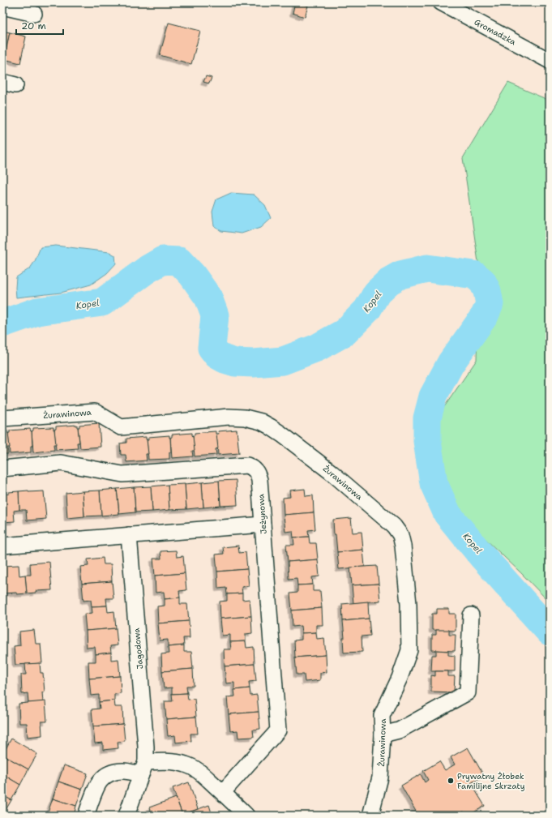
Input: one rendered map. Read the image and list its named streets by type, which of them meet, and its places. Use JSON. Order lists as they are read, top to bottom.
{
  "streets": {
    "street": [
      "Gromadzka",
      "Żurawinowa",
      "Jeżynowa",
      "Jagodowa"
    ]
  },
  "water": ["Kopel"],
  "places": ["Prywatny Żłobek Familijne Skrzaty"],
  "scale_bar": "20 m"
}
